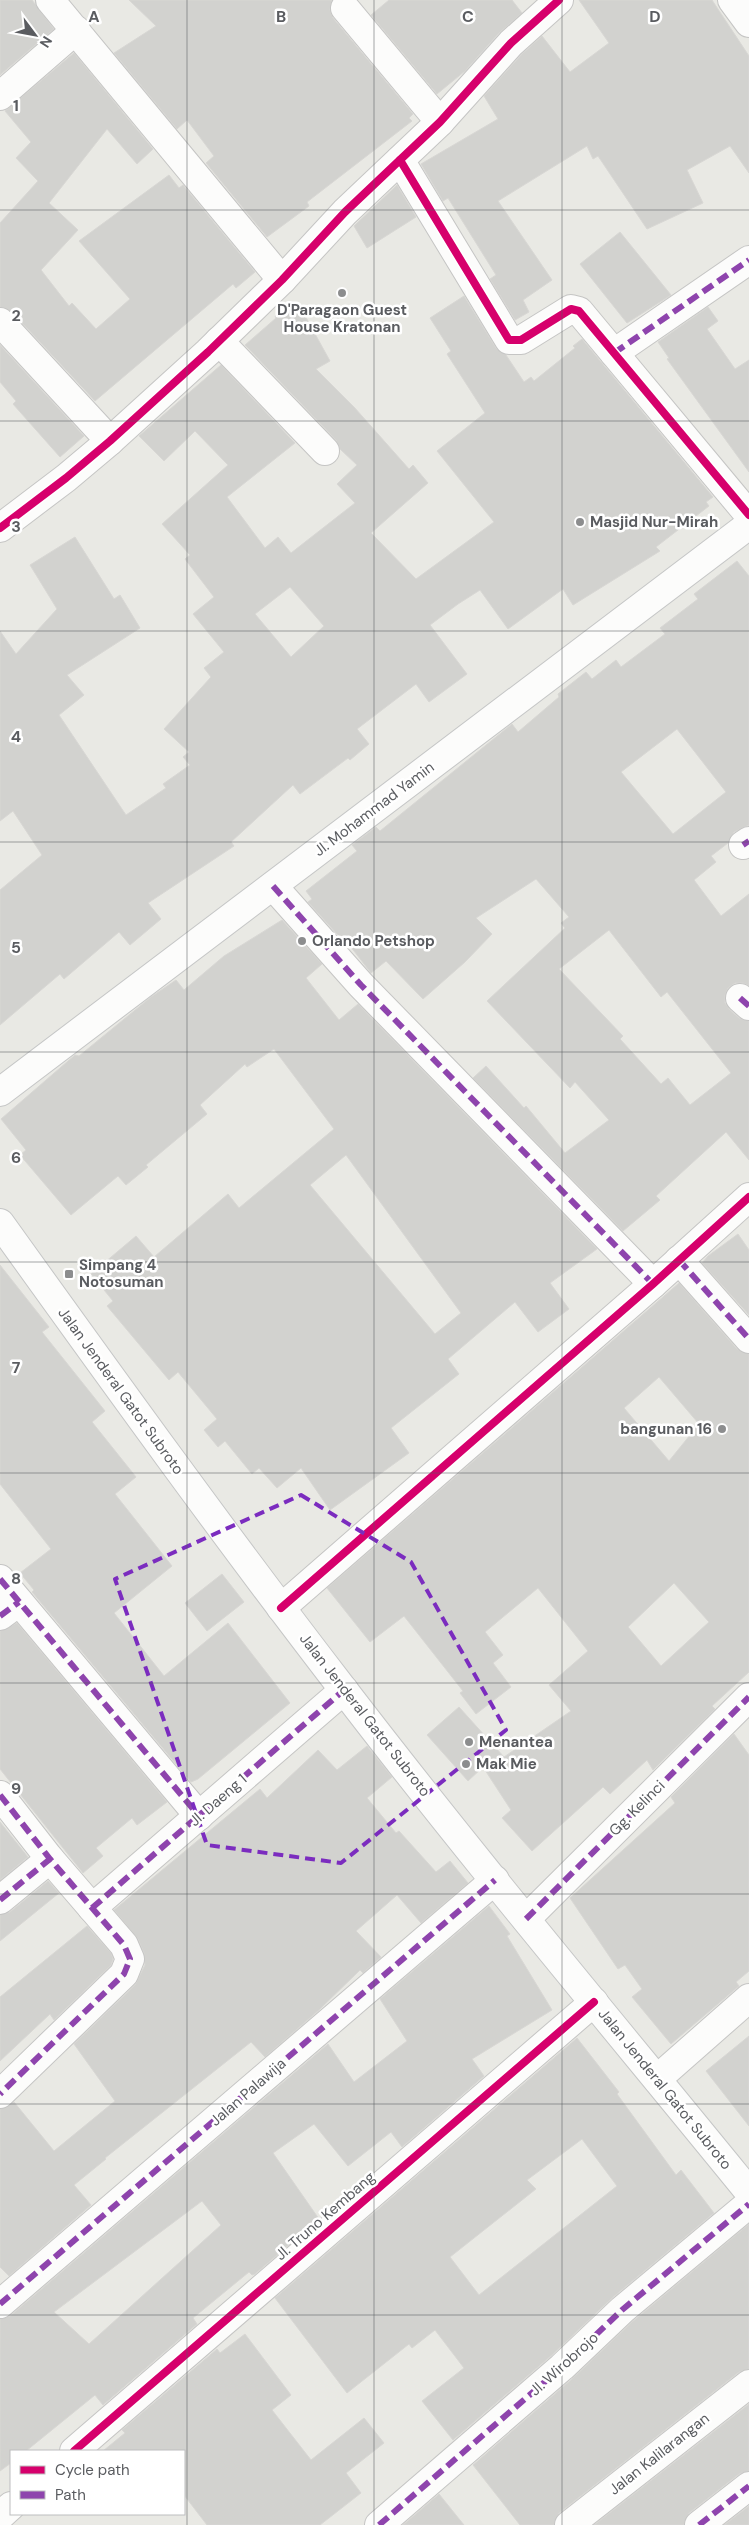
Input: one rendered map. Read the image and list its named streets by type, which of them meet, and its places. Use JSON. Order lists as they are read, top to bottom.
{
  "streets": {
    "street": [
      "Jl. Mohammad Yamin",
      "Jalan Jenderal Gatot Subroto",
      "Jl. Daeng 1",
      "Gg. Kelinci",
      "Jalan Palawija",
      "Jl. Truno Kembang",
      "Jl. Wirobrojo",
      "Jalan Kalilarangan"
    ]
  },
  "crossings": [
    ["Jalan Jenderal Gatot Subroto", "Jl. Daeng 1"],
    ["Jalan Jenderal Gatot Subroto", "Gg. Kelinci"],
    ["Jalan Jenderal Gatot Subroto", "Jalan Palawija"],
    ["Jalan Jenderal Gatot Subroto", "Jl. Truno Kembang"]
  ],
  "places": {
    "other": [
      "D'Paragaon Guest House Kratonan",
      "Masjid Nur-Mirah",
      "Orlando Petshop",
      "bangunan 16",
      "Menantea",
      "Mak Mie"
    ],
    "transit": ["Simpang 4 Notosuman"]
  },
  "legend": ["Cycle path", "Path"],
  "north": "bottom right",
  "grid": {
    "columns": [
      "A",
      "B",
      "C",
      "D"
    ],
    "rows": [
      "1",
      "2",
      "3",
      "4",
      "5",
      "6",
      "7",
      "8",
      "9"
    ]
  }
}
